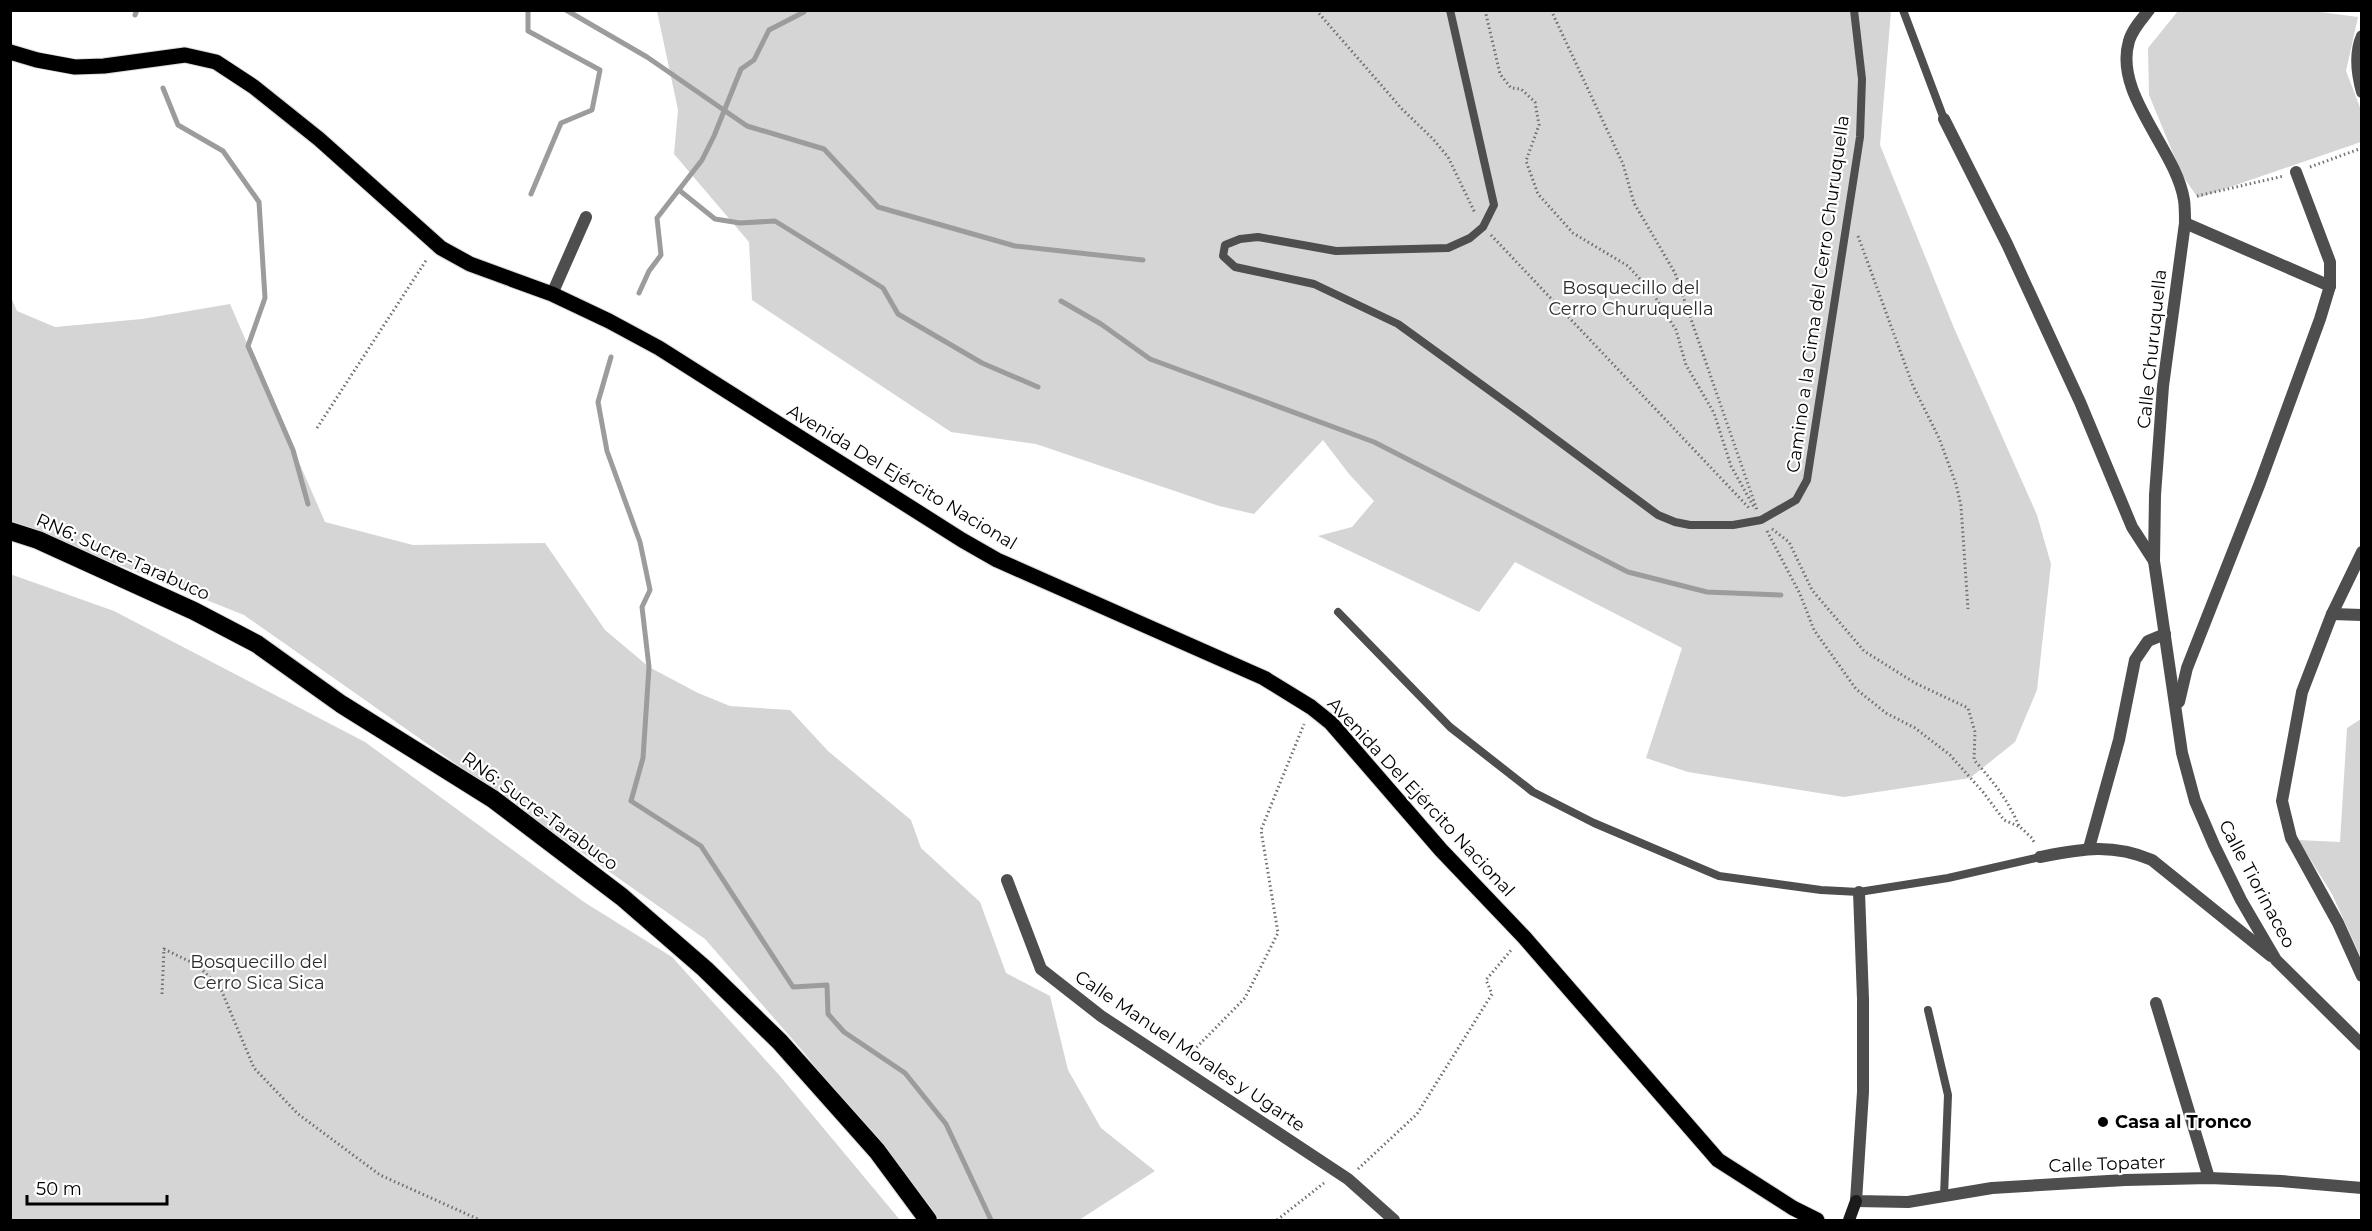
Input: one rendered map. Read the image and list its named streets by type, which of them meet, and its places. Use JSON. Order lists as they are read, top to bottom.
{
  "streets": {
    "highway": ["RN6: Sucre-Tarabuco"],
    "main road": ["Avenida Del Ejército Nacional"],
    "street": [
      "Calle Churuquella",
      "Calle Tiorinaceo",
      "Calle Manuel Morales y Ugarte",
      "Calle Topater"
    ],
    "lane": ["Camino a la Cima del Cerro Churuquella"]
  },
  "crossings": [
    ["Calle Churuquella", "Calle Tiorinaceo"]
  ],
  "parks": ["Bosquecillo del Cerro Churuquella", "Bosquecillo del Cerro Sica Sica"],
  "places": ["Casa al Tronco"],
  "scale_bar": "50 m"
}
